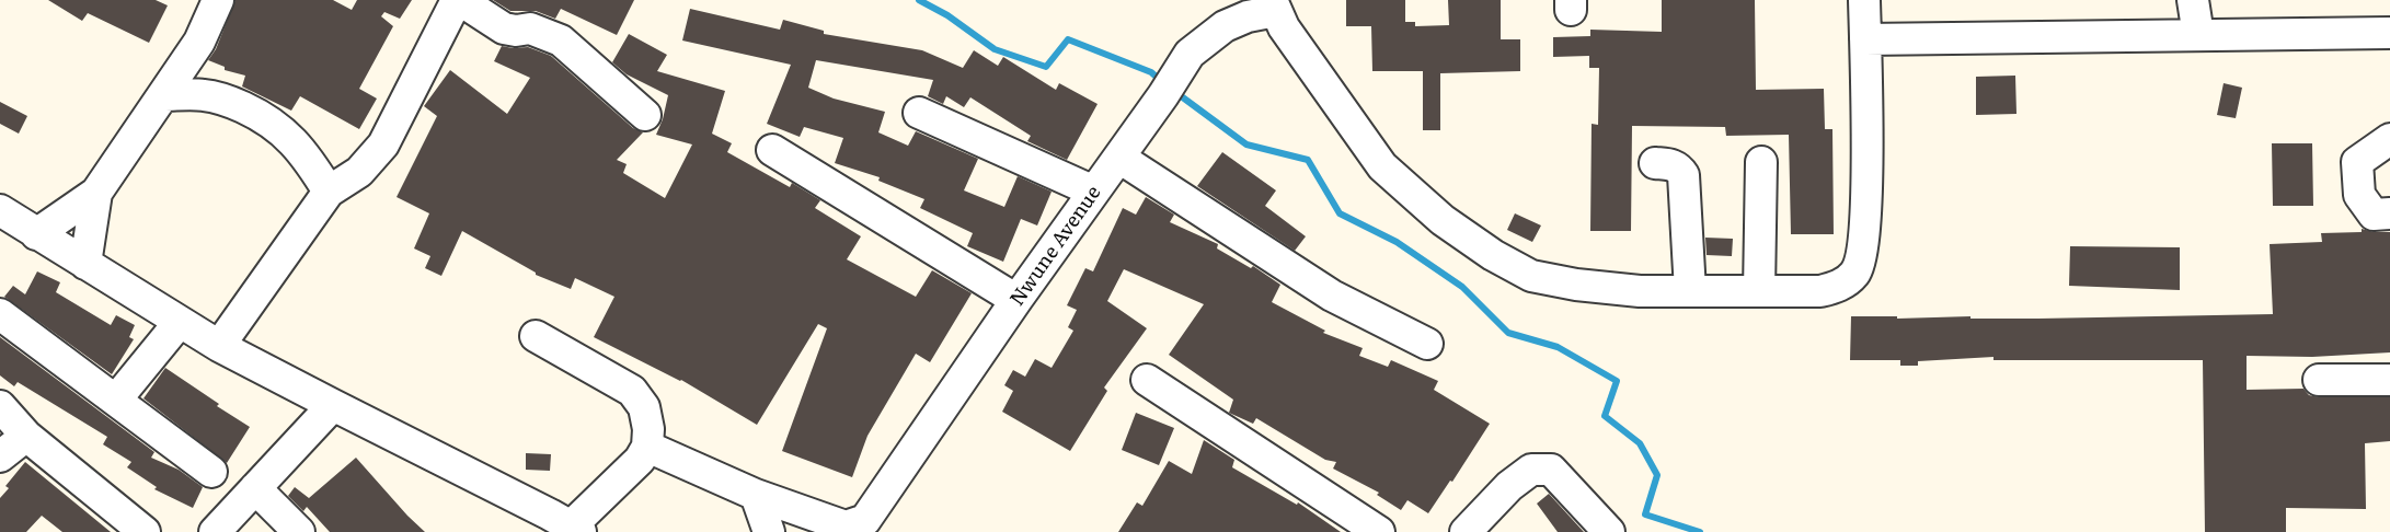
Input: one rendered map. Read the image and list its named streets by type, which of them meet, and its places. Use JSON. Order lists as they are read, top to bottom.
{
  "streets": {
    "street": ["Nwune Avenue"]
  }
}
